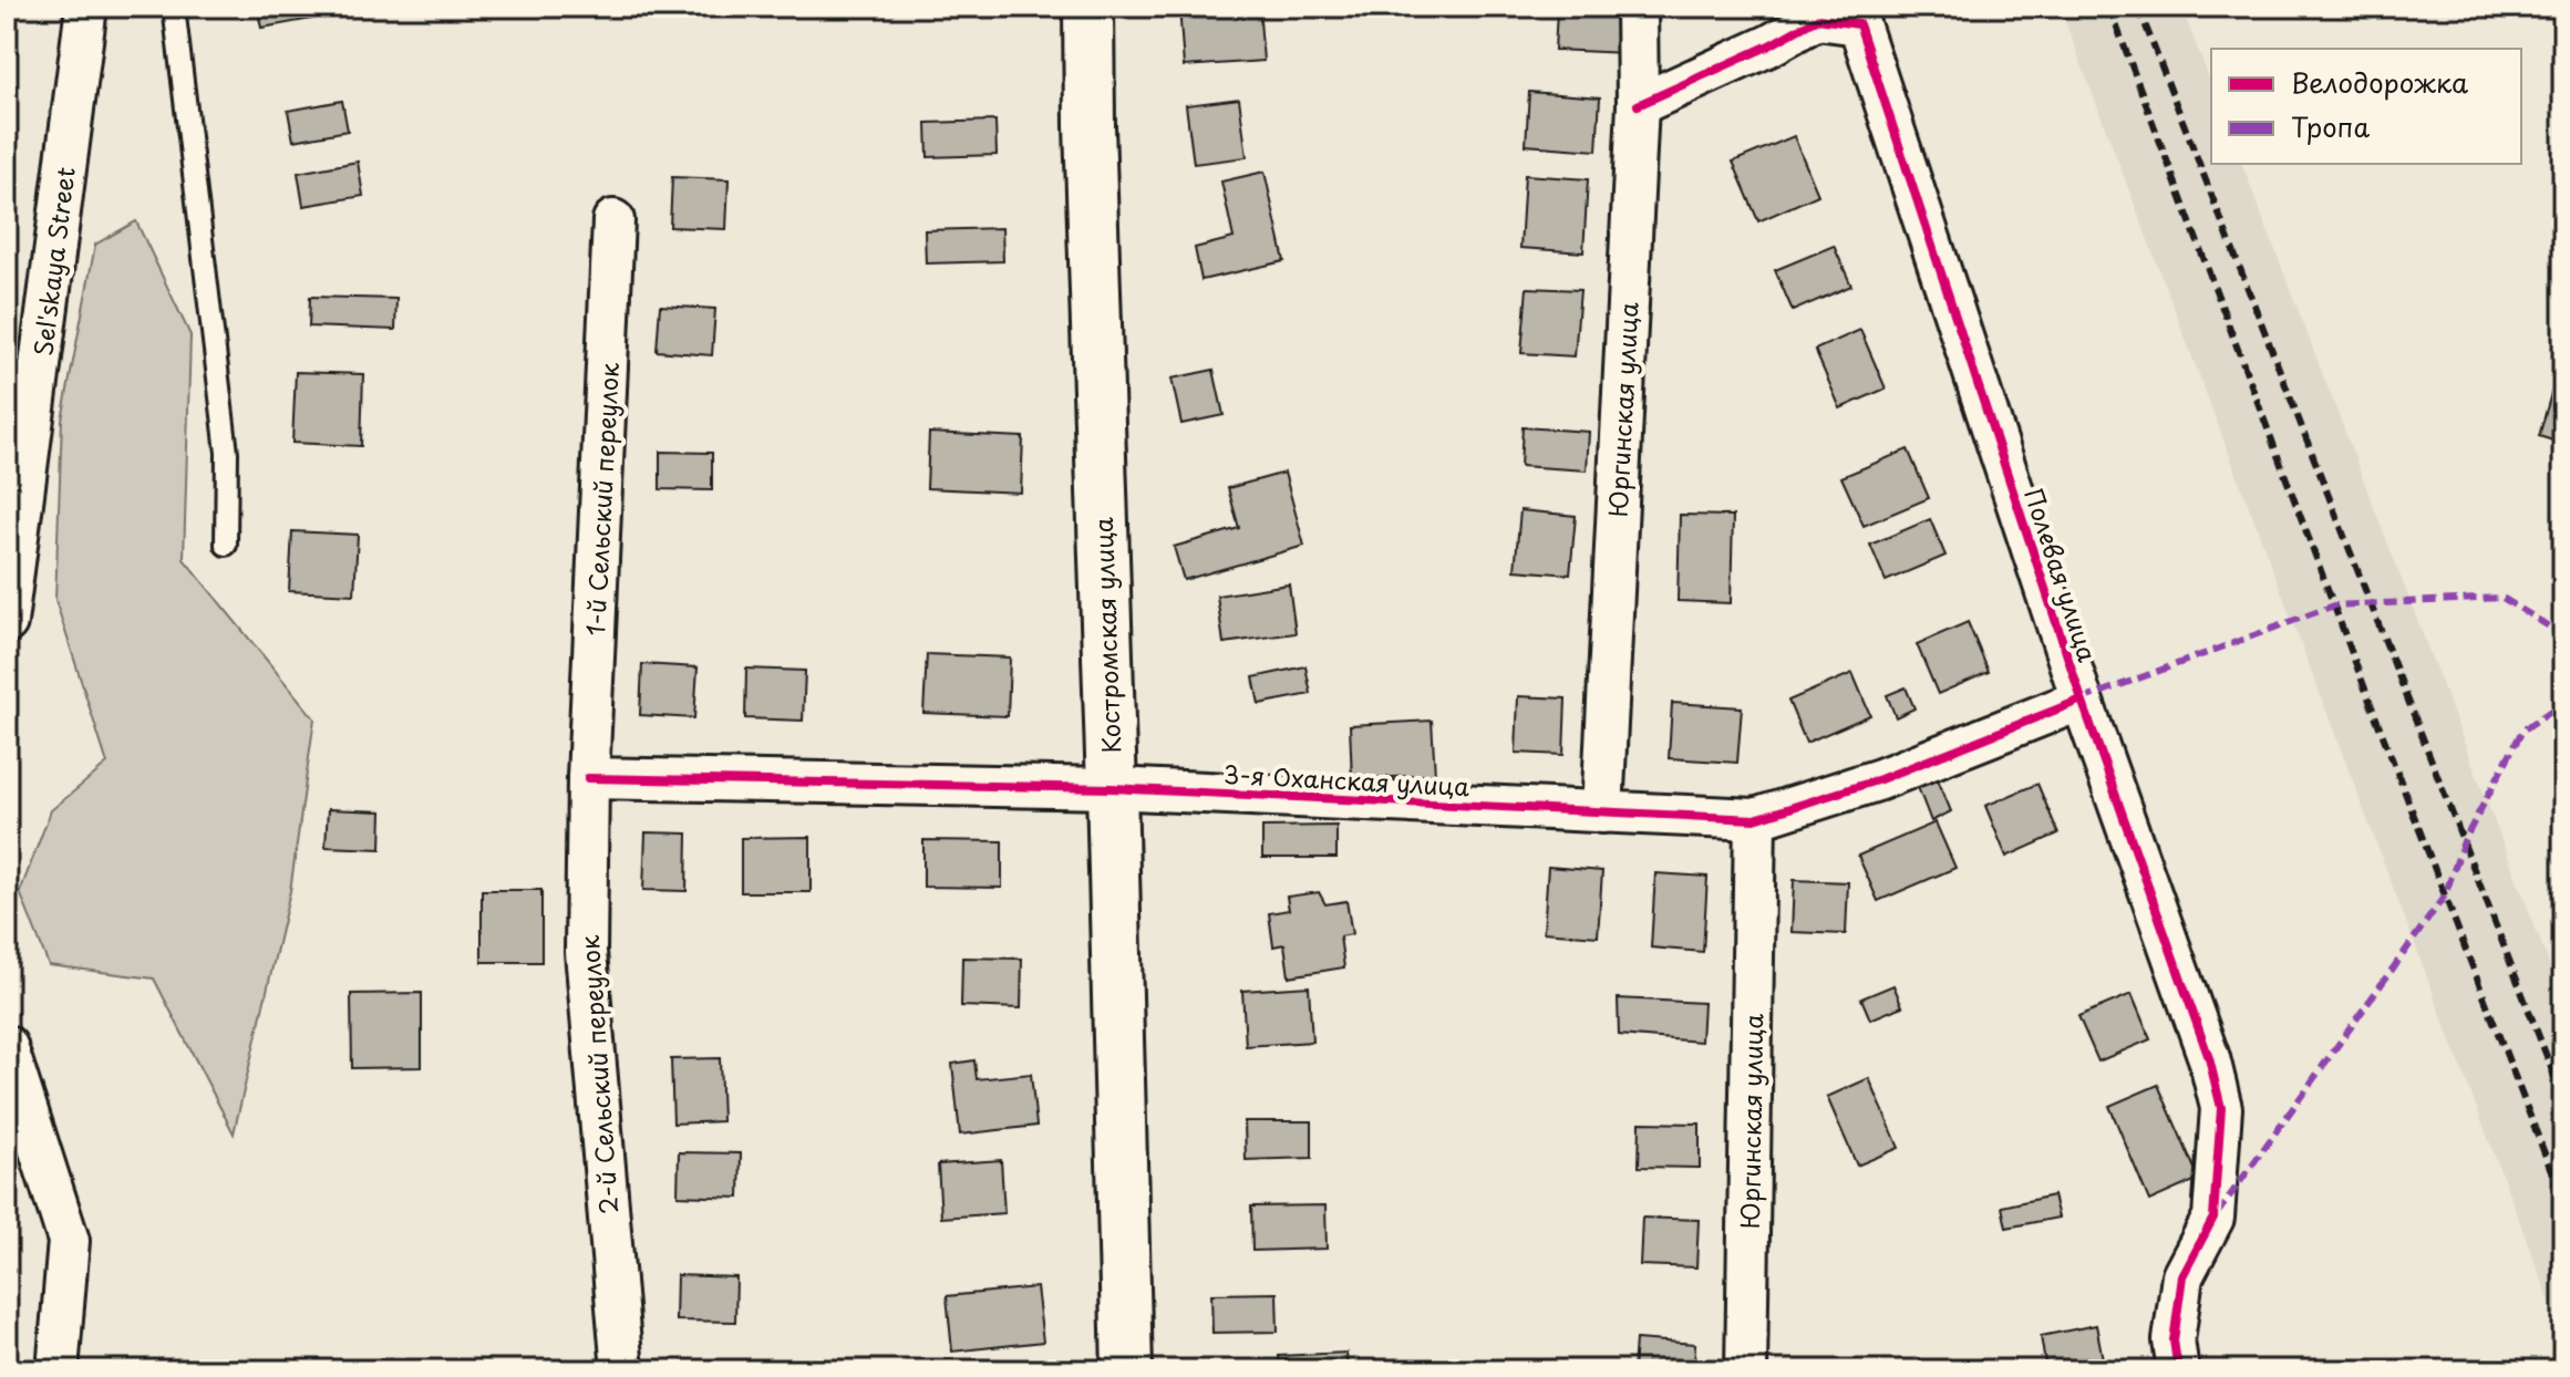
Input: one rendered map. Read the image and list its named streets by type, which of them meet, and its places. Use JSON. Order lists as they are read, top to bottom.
{
  "streets": {
    "street": [
      "Sel'skaya Street",
      "Юргинская улица",
      "1-й Сельский переулок",
      "Полевая улица",
      "Костромская улица",
      "3-я Оханская улица",
      "2-й Сельский переулок"
    ]
  },
  "crossings": [
    ["Юргинская улица", "Полевая улица"],
    ["Юргинская улица", "3-я Оханская улица"],
    ["1-й Сельский переулок", "3-я Оханская улица"],
    ["1-й Сельский переулок", "2-й Сельский переулок"],
    ["Полевая улица", "3-я Оханская улица"],
    ["Костромская улица", "3-я Оханская улица"],
    ["3-я Оханская улица", "2-й Сельский переулок"]
  ],
  "legend": ["Велодорожка", "Тропа"]
}
